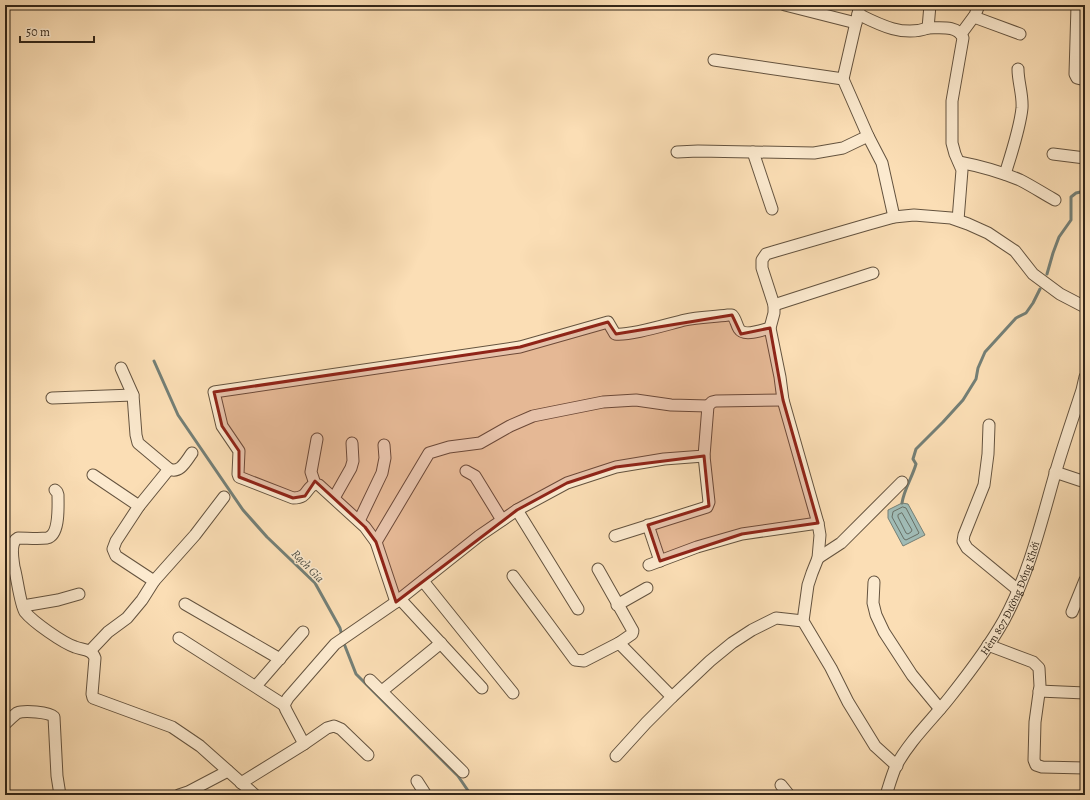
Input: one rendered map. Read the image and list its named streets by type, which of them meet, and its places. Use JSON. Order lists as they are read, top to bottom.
{
  "streets": {
    "street": ["Hẻm 807 Đường Đồng Khởi"]
  },
  "water": ["Rạch Gia"],
  "scale_bar": "50 m"
}
